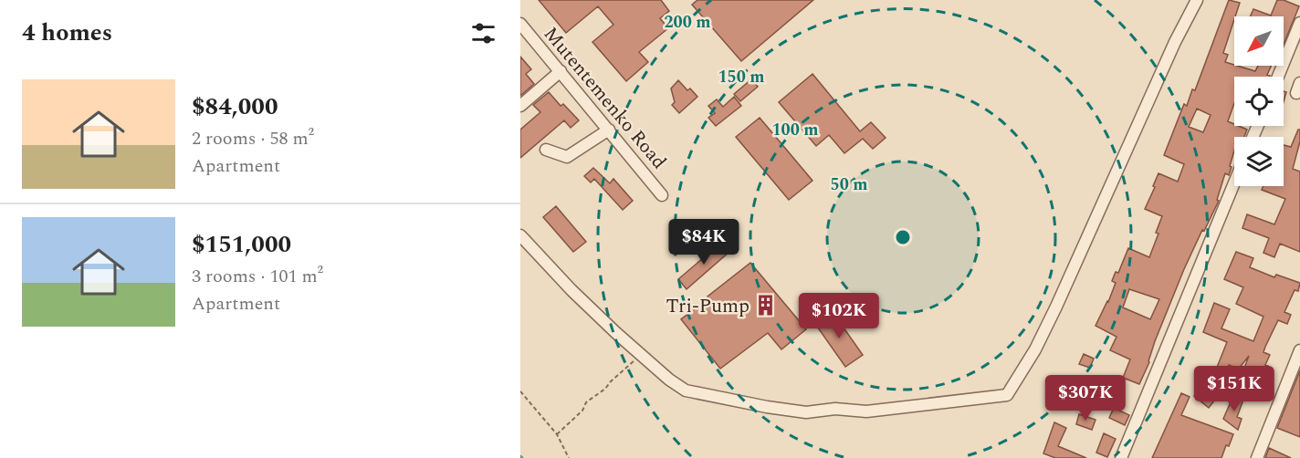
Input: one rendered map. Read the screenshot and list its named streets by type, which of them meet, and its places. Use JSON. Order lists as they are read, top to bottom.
{
  "streets": {
    "street": ["Mutentemenko Road"]
  },
  "places": {
    "building": ["Tri-Pump"]
  },
  "north": "bottom left",
  "page": {
    "heading": "4 homes",
    "list": [
      {
        "name": "$84,000",
        "note": "2 rooms · 58 m² · Apartment"
      },
      {
        "name": "$151,000",
        "note": "3 rooms · 101 m² · Apartment"
      }
    ],
    "price": [
      "$84K",
      "$102K",
      "$151K",
      "$307K"
    ]
  },
  "rings": [
    "200 m",
    "150 m",
    "100 m",
    "50 m"
  ]
}
